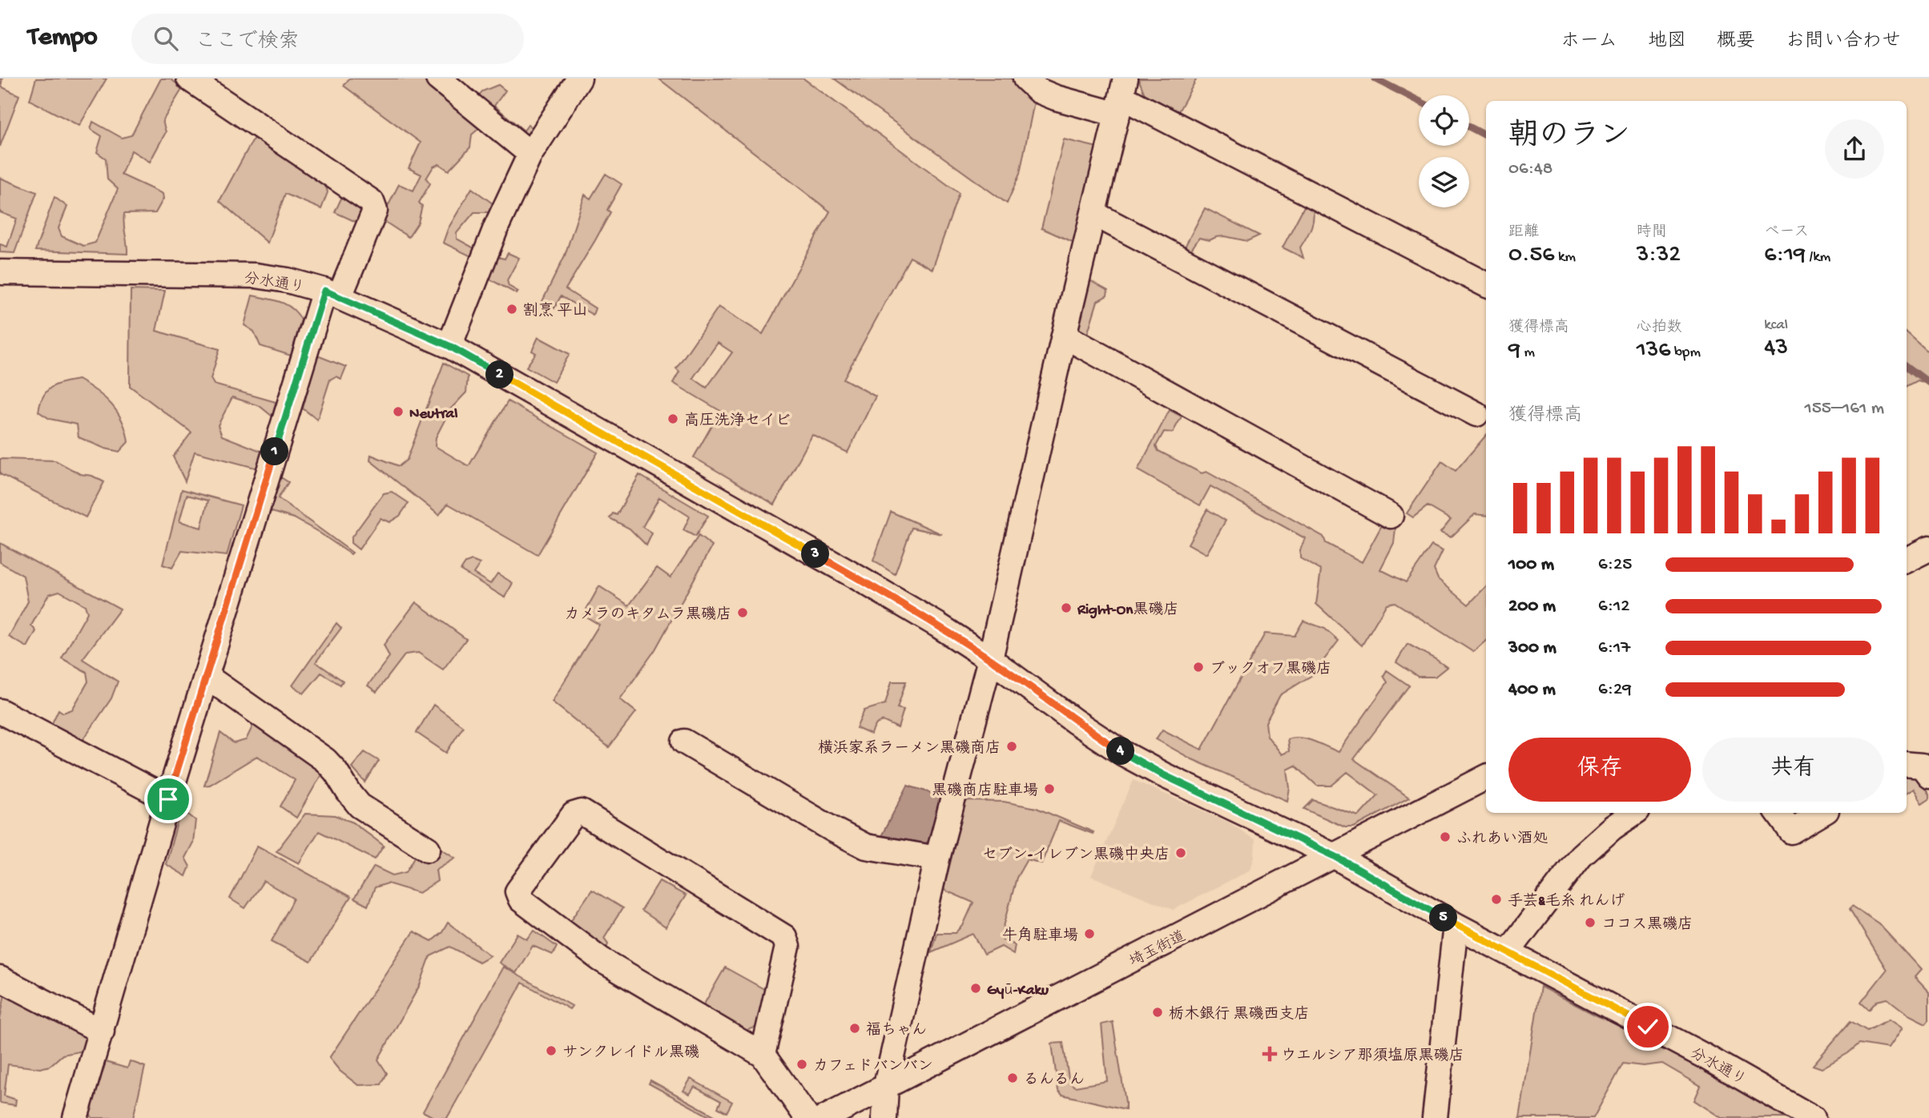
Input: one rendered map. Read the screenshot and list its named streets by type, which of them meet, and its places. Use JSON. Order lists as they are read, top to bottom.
{
  "streets": {
    "street": ["分水通り", "埼玉街道"]
  },
  "crossings": [
    ["分水通り", "埼玉街道"]
  ],
  "places": {
    "other": [
      "割烹 平山",
      "Neutral",
      "高圧洗浄セイビ",
      "Right-On黒磯店",
      "カメラのキタムラ黒磯店",
      "ブックオフ黒磯店",
      "横浜家系ラーメン黒磯商店",
      "黒磯商店駐車場",
      "ふれあい酒処",
      "セブン-イレブン黒磯中央店",
      "手芸&毛糸 れんげ",
      "ココス黒磯店",
      "牛角駐車場",
      "Gyū-Kaku",
      "栃木銀行 黒磯西支店",
      "福ちゃん",
      "サンクレイドル黒磯",
      "カフェドバンバン",
      "るんるん"
    ],
    "health": ["ウエルシア那須塩原黒磯店"]
  },
  "page": {
    "header": "Tempo",
    "search": "ここで検索",
    "nav": [
      "ホーム",
      "地図",
      "概要",
      "お問い合わせ"
    ],
    "heading": ["朝のラン", "06:48"],
    "stats": [
      ["距離", "0.56 km"],
      ["時間", "3:32"],
      ["ペース", "6:19 /km"],
      ["獲得標高", "9 m"],
      ["心拍数", "136 bpm"],
      ["kcal", "43"]
    ],
    "pins": [
      "2",
      "1",
      "3",
      "4",
      "5"
    ],
    "chart": ["獲得標高", "155–161 m"],
    "list": [
      {
        "name": "100 m",
        "note": "6:25"
      },
      {
        "name": "200 m",
        "note": "6:12"
      },
      {
        "name": "300 m",
        "note": "6:17"
      },
      {
        "name": "400 m",
        "note": "6:29"
      }
    ],
    "buttons": ["保存", "共有"]
  }
}
